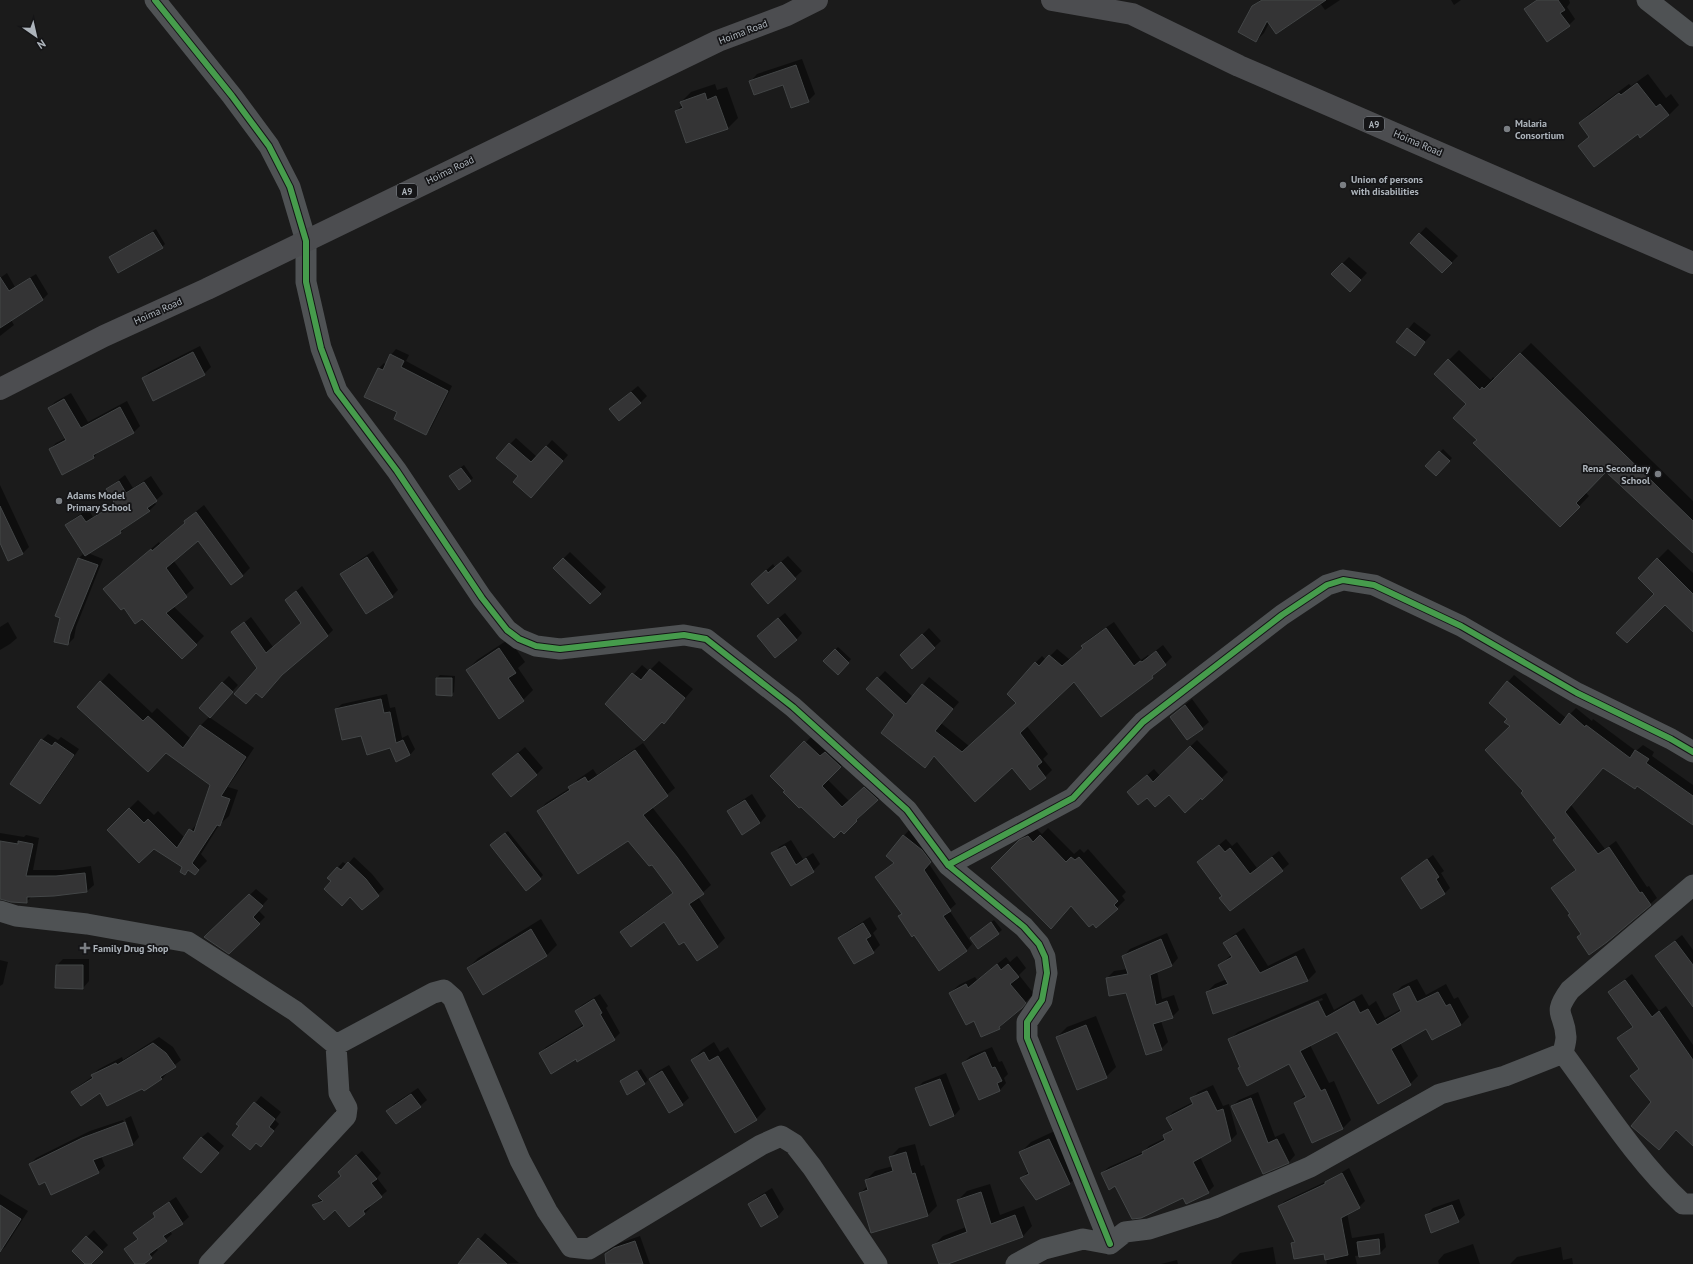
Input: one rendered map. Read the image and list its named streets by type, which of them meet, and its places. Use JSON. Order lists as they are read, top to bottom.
{
  "streets": {
    "main road": ["Hoima Road", "A9"]
  },
  "places": {
    "other": [
      "Malaria Consortium",
      "Union of persons with disabilities",
      "Rena Secondary School",
      "Adams Model Primary School"
    ],
    "health": ["Family Drug Shop"]
  },
  "north": "bottom right"
}
